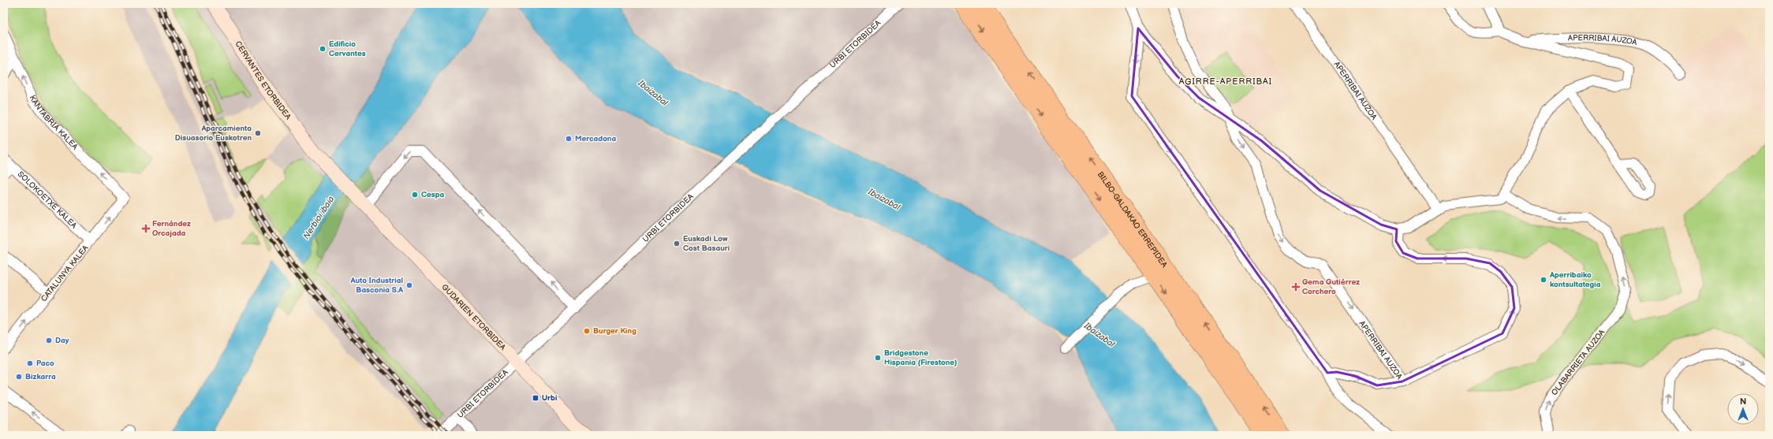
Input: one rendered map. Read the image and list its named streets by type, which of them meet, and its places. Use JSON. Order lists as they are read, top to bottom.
{
  "streets": {
    "highway": ["BILBO-GALDAKAO ERREPIDEA"],
    "street": [
      "APERRIBAI AUZOA",
      "URBI ETORBIDEA",
      "CERVANTES ETORBIDEA",
      "KANTABRIA KALEA",
      "SOLOKOETXE KALEA",
      "CATALUNYA KALEA",
      "GUDARIEN ETORBIDEA",
      "OLABARRIETA AUZOA"
    ]
  },
  "crossings": [
    ["APERRIBAI AUZOA", "OLABARRIETA AUZOA"],
    ["URBI ETORBIDEA", "GUDARIEN ETORBIDEA"],
    ["CERVANTES ETORBIDEA", "GUDARIEN ETORBIDEA"],
    ["KANTABRIA KALEA", "CATALUNYA KALEA"],
    ["SOLOKOETXE KALEA", "CATALUNYA KALEA"]
  ],
  "one_way": ["KANTABRIA KALEA", "CATALUNYA KALEA"],
  "districts": ["AGIRRE-APERRIBAI"],
  "water": ["Ibaizabal", "Nerbioi ibaia"],
  "places": {
    "other": [
      "Edificio Cervantes",
      "Aparcamiento Disuasorio Euskotren",
      "Mercadona",
      "Cespa",
      "Euskadi Low Cost Basauri",
      "Aperribaiko kontsultategia",
      "Auto Industrial Basconia S.A",
      "Burger King",
      "Day",
      "Bridgestone Hispania (Firestone)",
      "Paco",
      "Bizkarra"
    ],
    "health": ["Fernández Orcajada", "Gema Gutiérrez Corchero"],
    "transit": ["Urbi"]
  },
  "north": "top"
}
